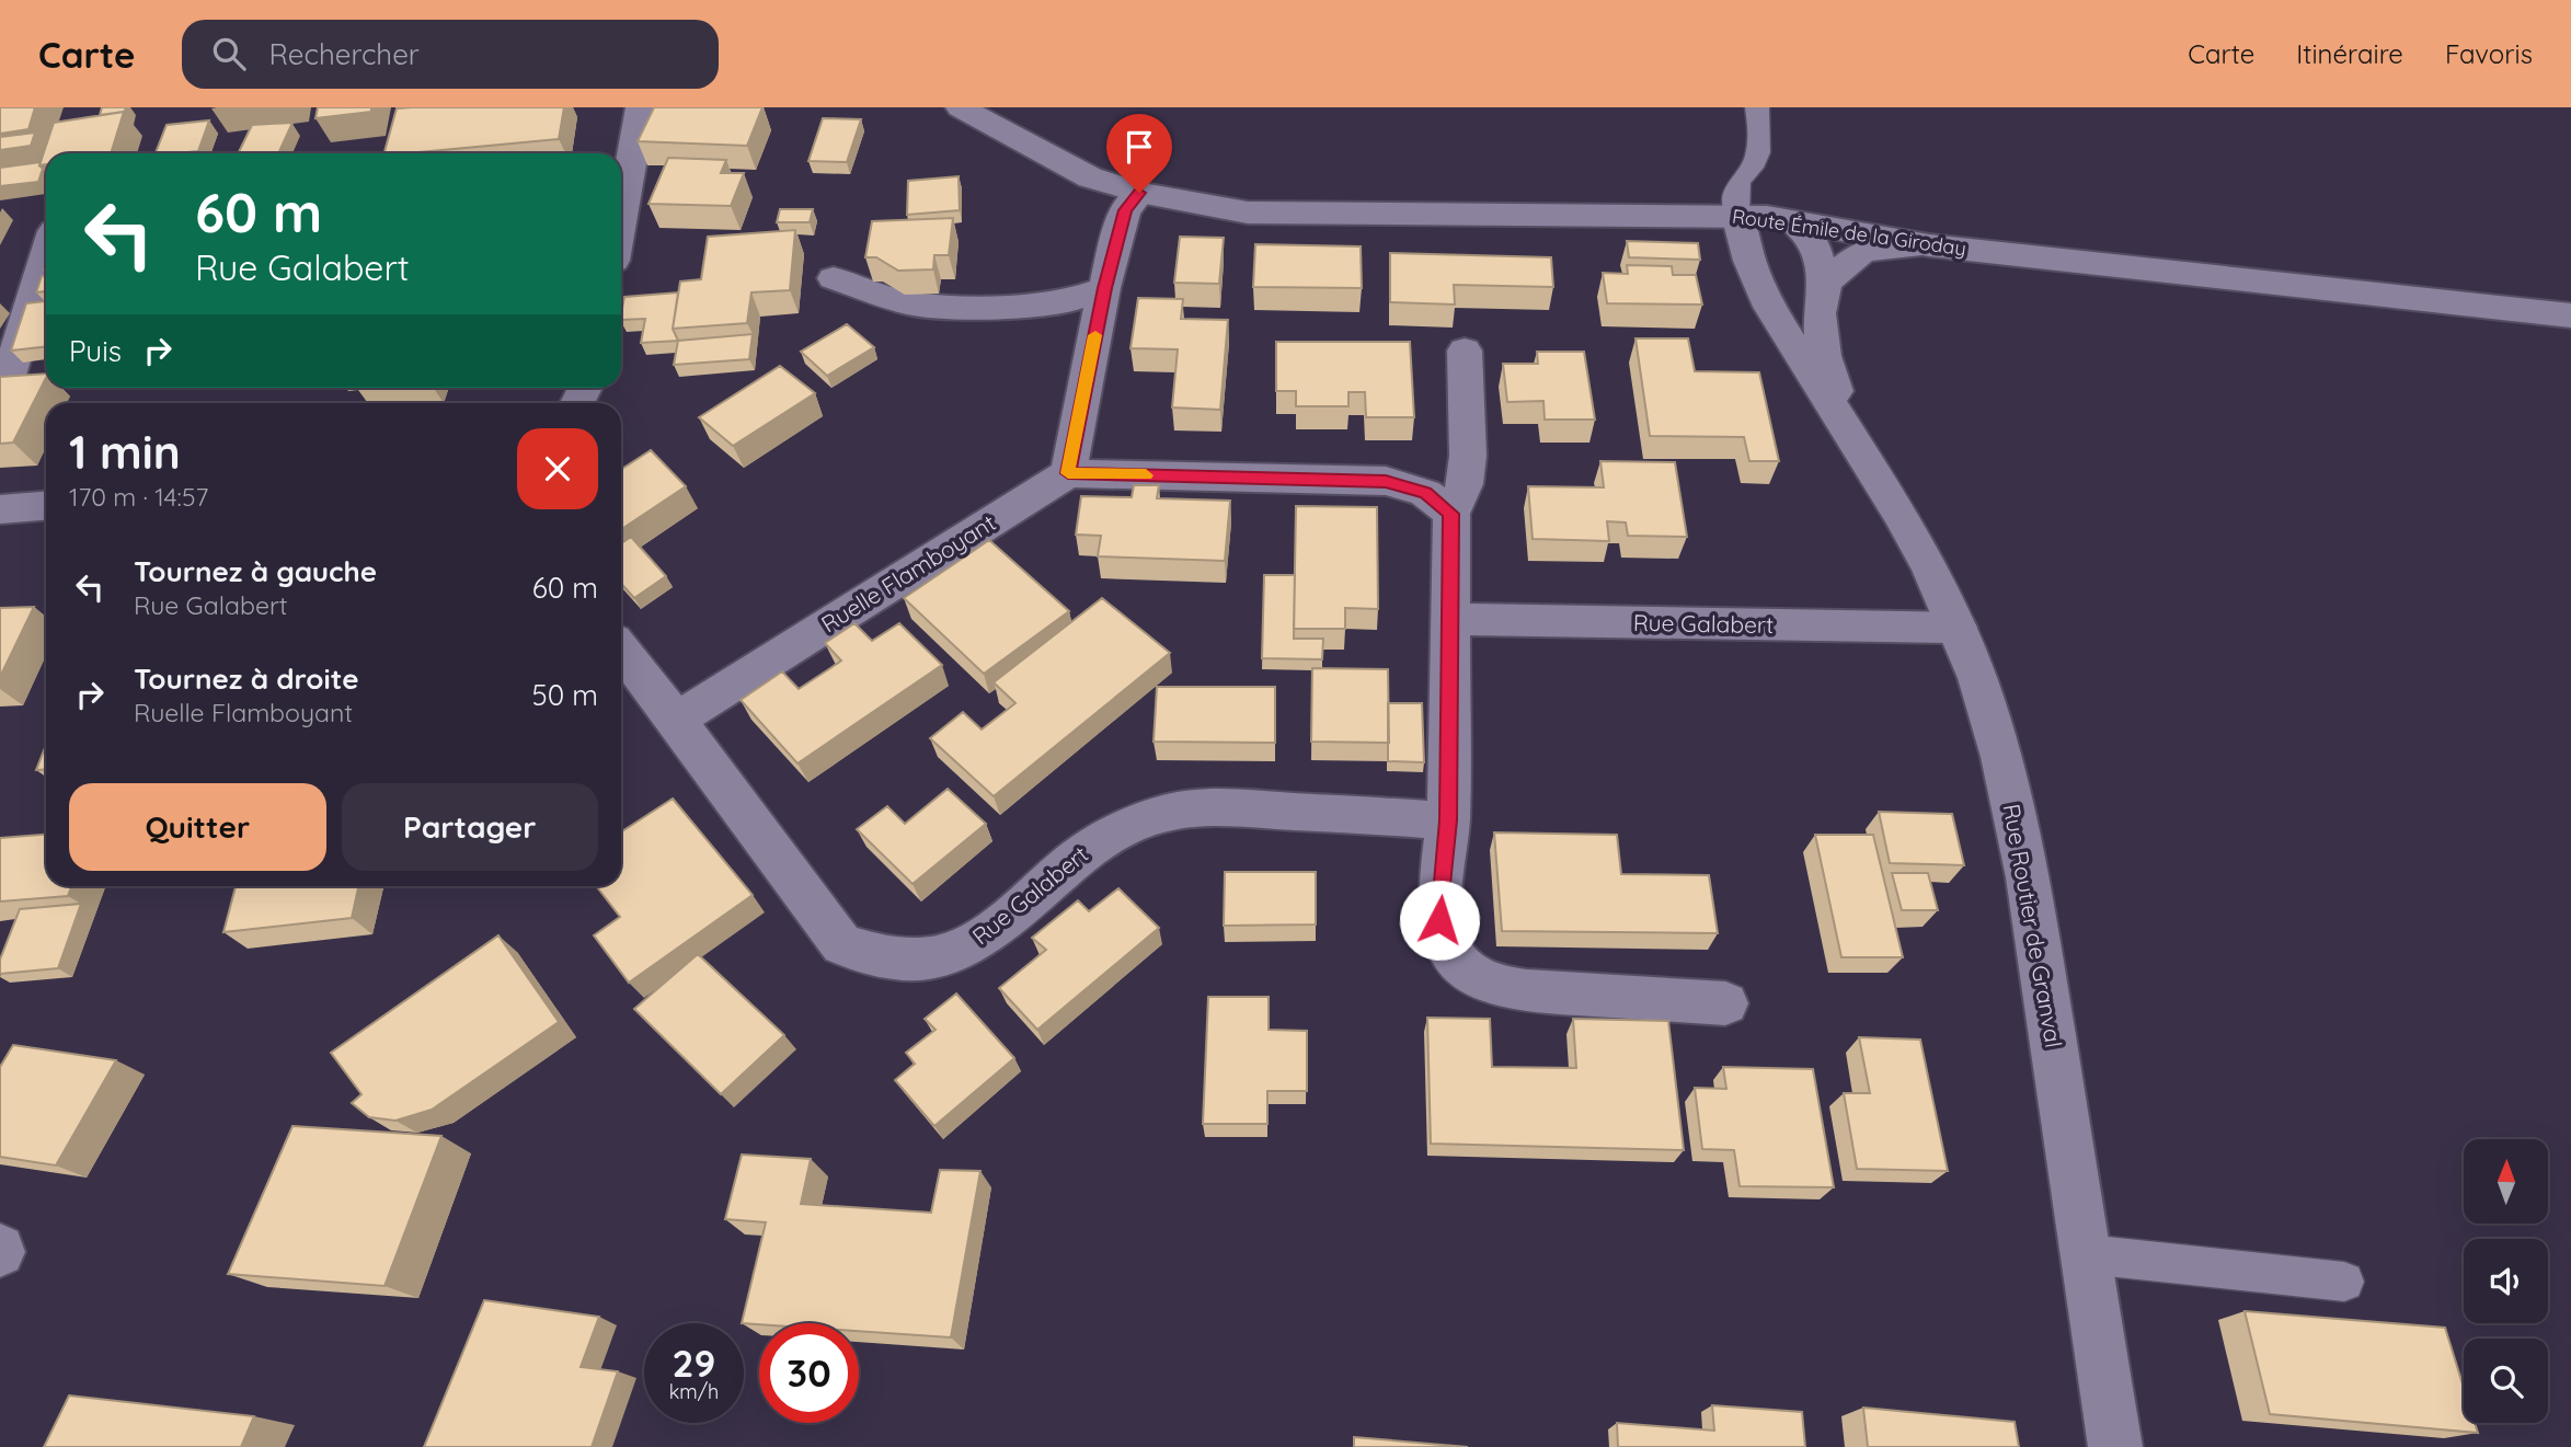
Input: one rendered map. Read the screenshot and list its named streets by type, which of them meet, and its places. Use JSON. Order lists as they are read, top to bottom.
{
  "streets": {
    "street": [
      "Route Émile de la Giroday",
      "Ruelle Flamboyant",
      "Rue Galabert",
      "Rue Routier de Granval"
    ]
  },
  "crossings": [
    ["Route Émile de la Giroday", "Rue Routier de Granval"],
    ["Ruelle Flamboyant", "Rue Galabert"],
    ["Rue Galabert", "Rue Routier de Granval"]
  ],
  "north": "top",
  "page": {
    "header": "Carte",
    "search": "Rechercher",
    "nav": ["Carte", "Itinéraire", "Favoris"],
    "turn": ["60 m", "Rue Galabert"],
    "then": "Puis",
    "heading": ["1 min", "170 m · 14:57"],
    "list": [
      {
        "name": "Tournez à gauche",
        "note": "Rue Galabert",
        "value": "60 m"
      },
      {
        "name": "Tournez à droite",
        "note": "Ruelle Flamboyant",
        "value": "50 m"
      }
    ],
    "buttons": ["Quitter", "Partager"],
    "speed": "29 km/h",
    "limit": "30"
  }
}
